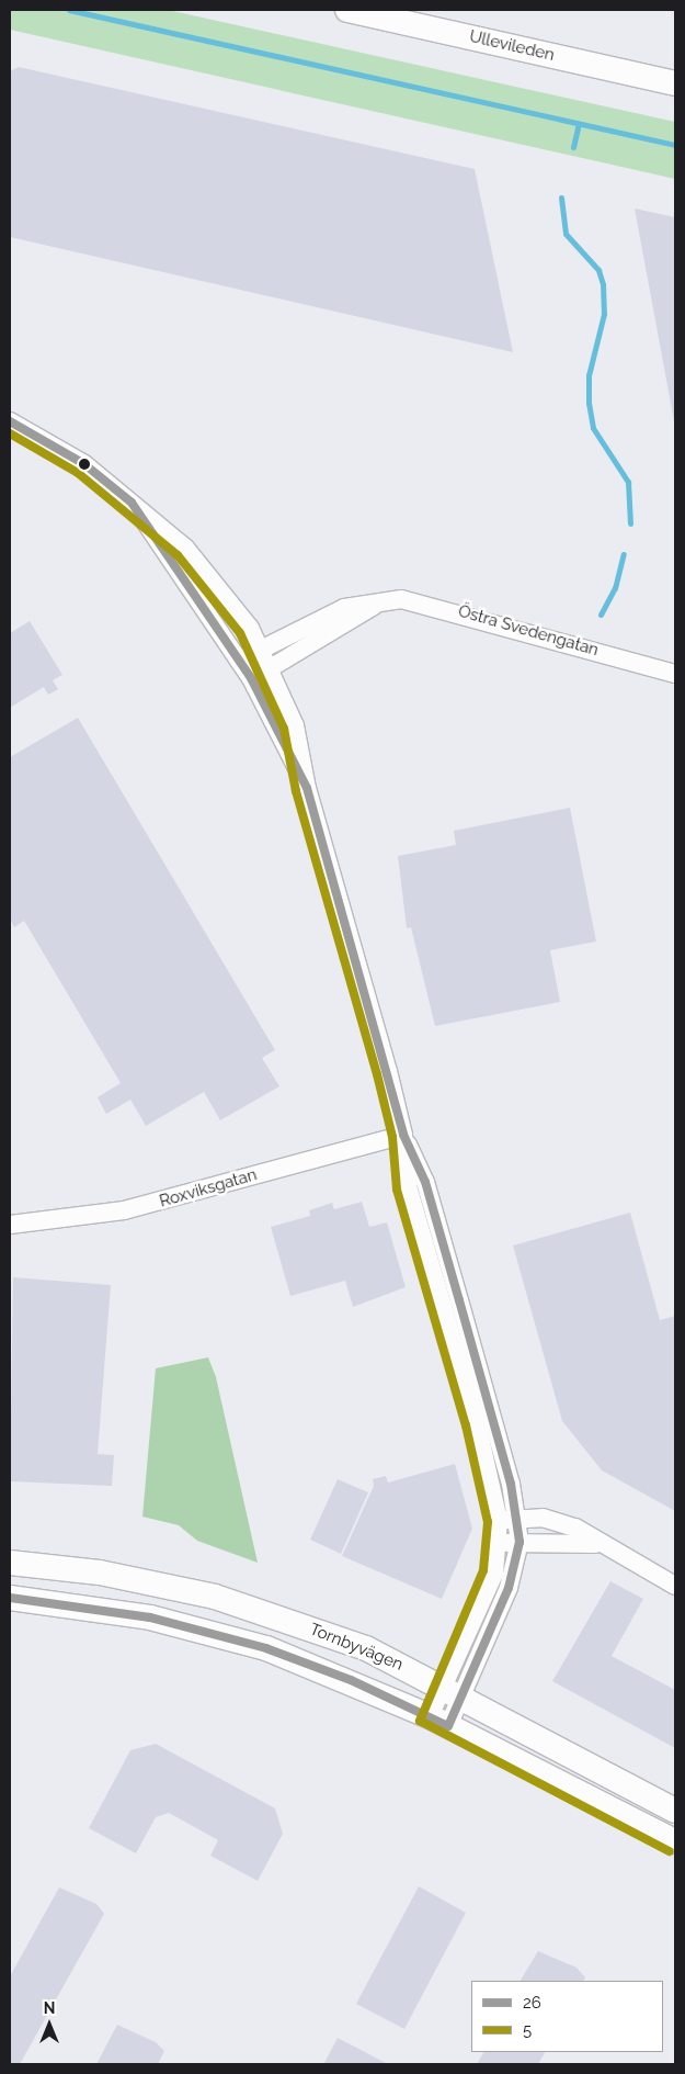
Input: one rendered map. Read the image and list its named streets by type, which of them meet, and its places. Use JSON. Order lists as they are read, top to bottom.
{
  "streets": {
    "main road": ["Ullevileden", "Tornbyvägen"],
    "street": ["Östra Svedengatan", "Roxviksgatan"]
  },
  "lines": ["transit line 26", "transit line 5"],
  "legend": ["26", "5"],
  "north": "top"
}
